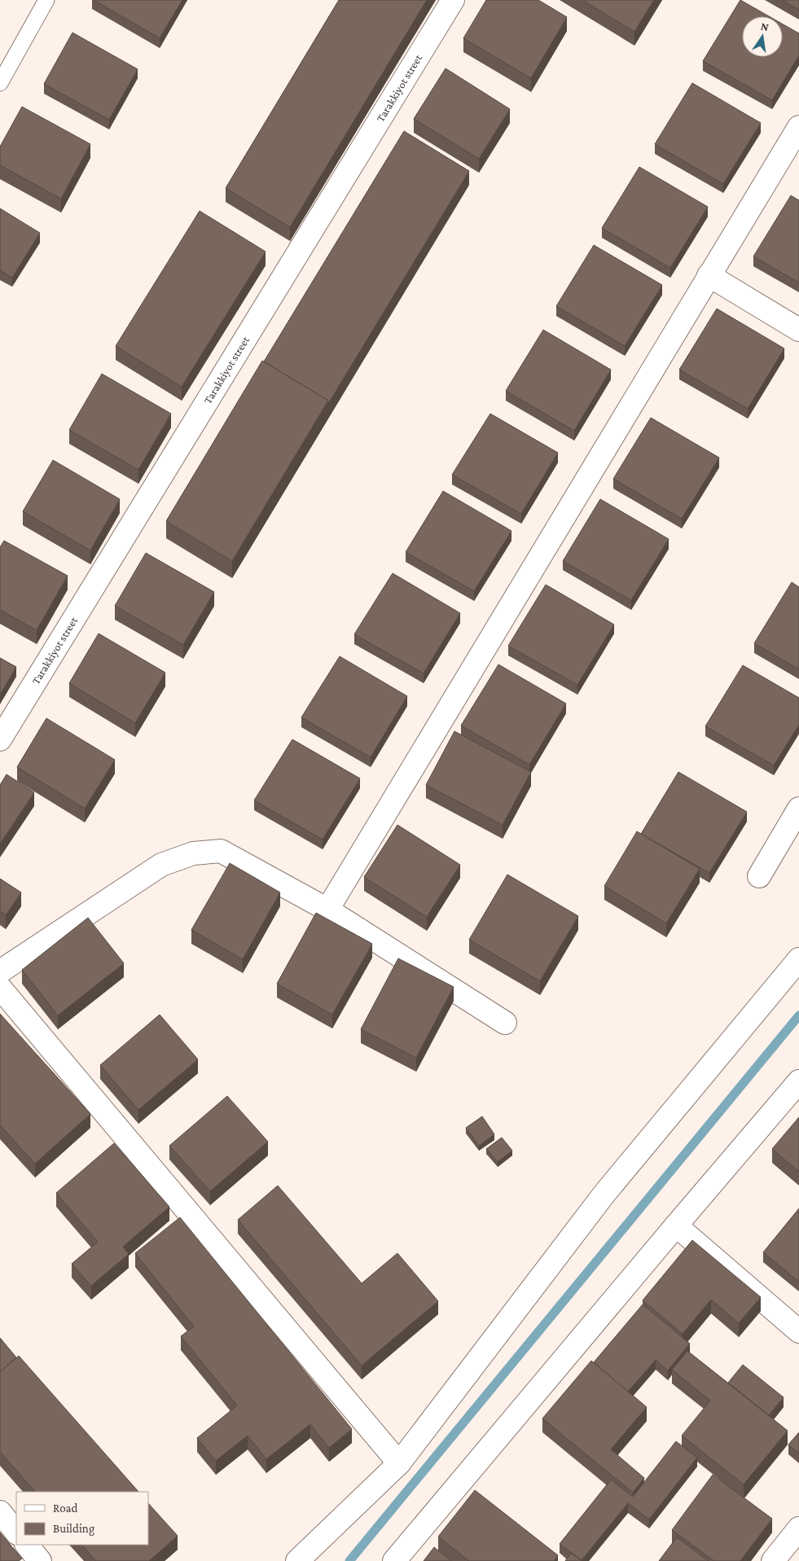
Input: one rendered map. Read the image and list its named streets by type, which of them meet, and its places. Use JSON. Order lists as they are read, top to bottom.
{
  "streets": {
    "street": ["Tarakkiyot street"]
  },
  "legend": ["Road", "Building"],
  "north": "top"
}
